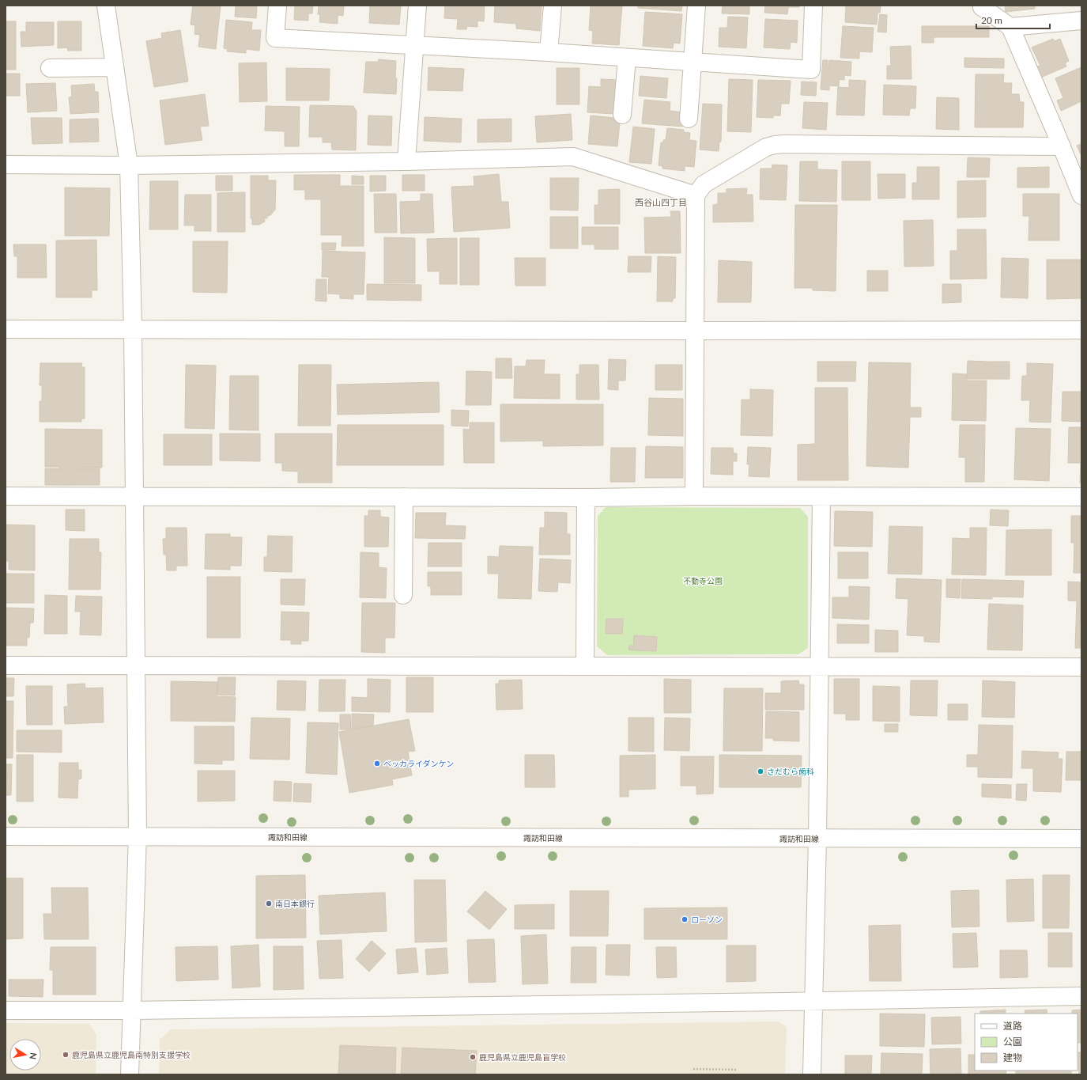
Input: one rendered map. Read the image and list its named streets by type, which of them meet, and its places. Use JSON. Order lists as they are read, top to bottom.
{
  "streets": {
    "street": ["諏訪和田線"]
  },
  "districts": ["西谷山四丁目"],
  "parks": ["不動寺公園"],
  "places": [
    "ベッカライダンケン",
    "さだむら歯科",
    "南日本銀行",
    "ローソン",
    "鹿児島県立鹿児島南特別支援学校",
    "鹿児島県立鹿児島盲学校"
  ],
  "legend": ["道路", "公園", "建物"],
  "scale_bar": "20 m",
  "north": "right"
}
